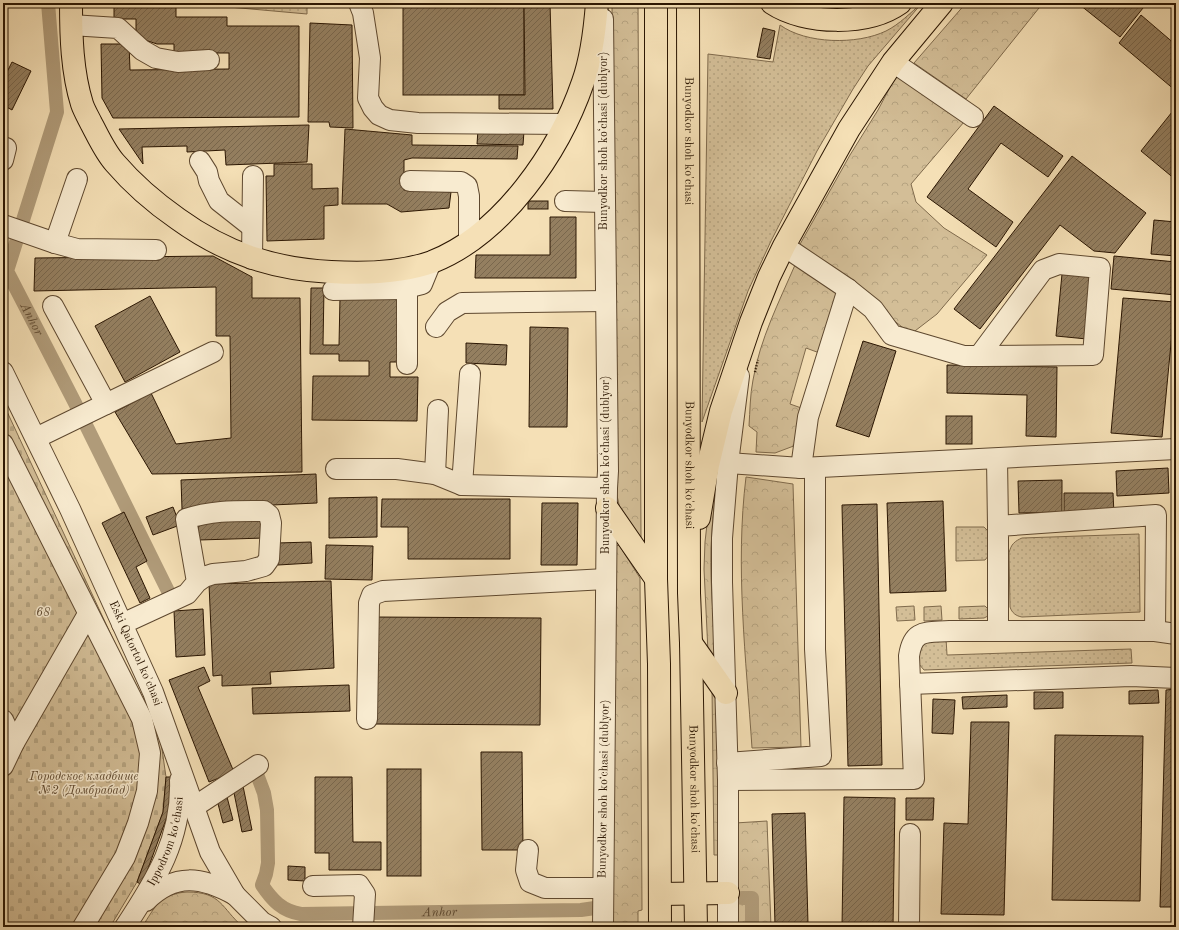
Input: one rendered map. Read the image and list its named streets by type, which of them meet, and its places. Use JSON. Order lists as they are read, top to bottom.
{
  "streets": {
    "main road": ["Bunyodkor shoh ko'chasi"],
    "street": ["Bunyodkor shoh koʻchasi (dublyor)", "Eski Qatortol ko'chasi", "Ippodrom ko'chasi"]
  },
  "crossings": [
    ["Eski Qatortol ko'chasi", "Ippodrom ko'chasi"]
  ],
  "water": ["Anhor"],
  "parks": ["68", "Городское кладбище №2 (Домбрабад)"]
}
